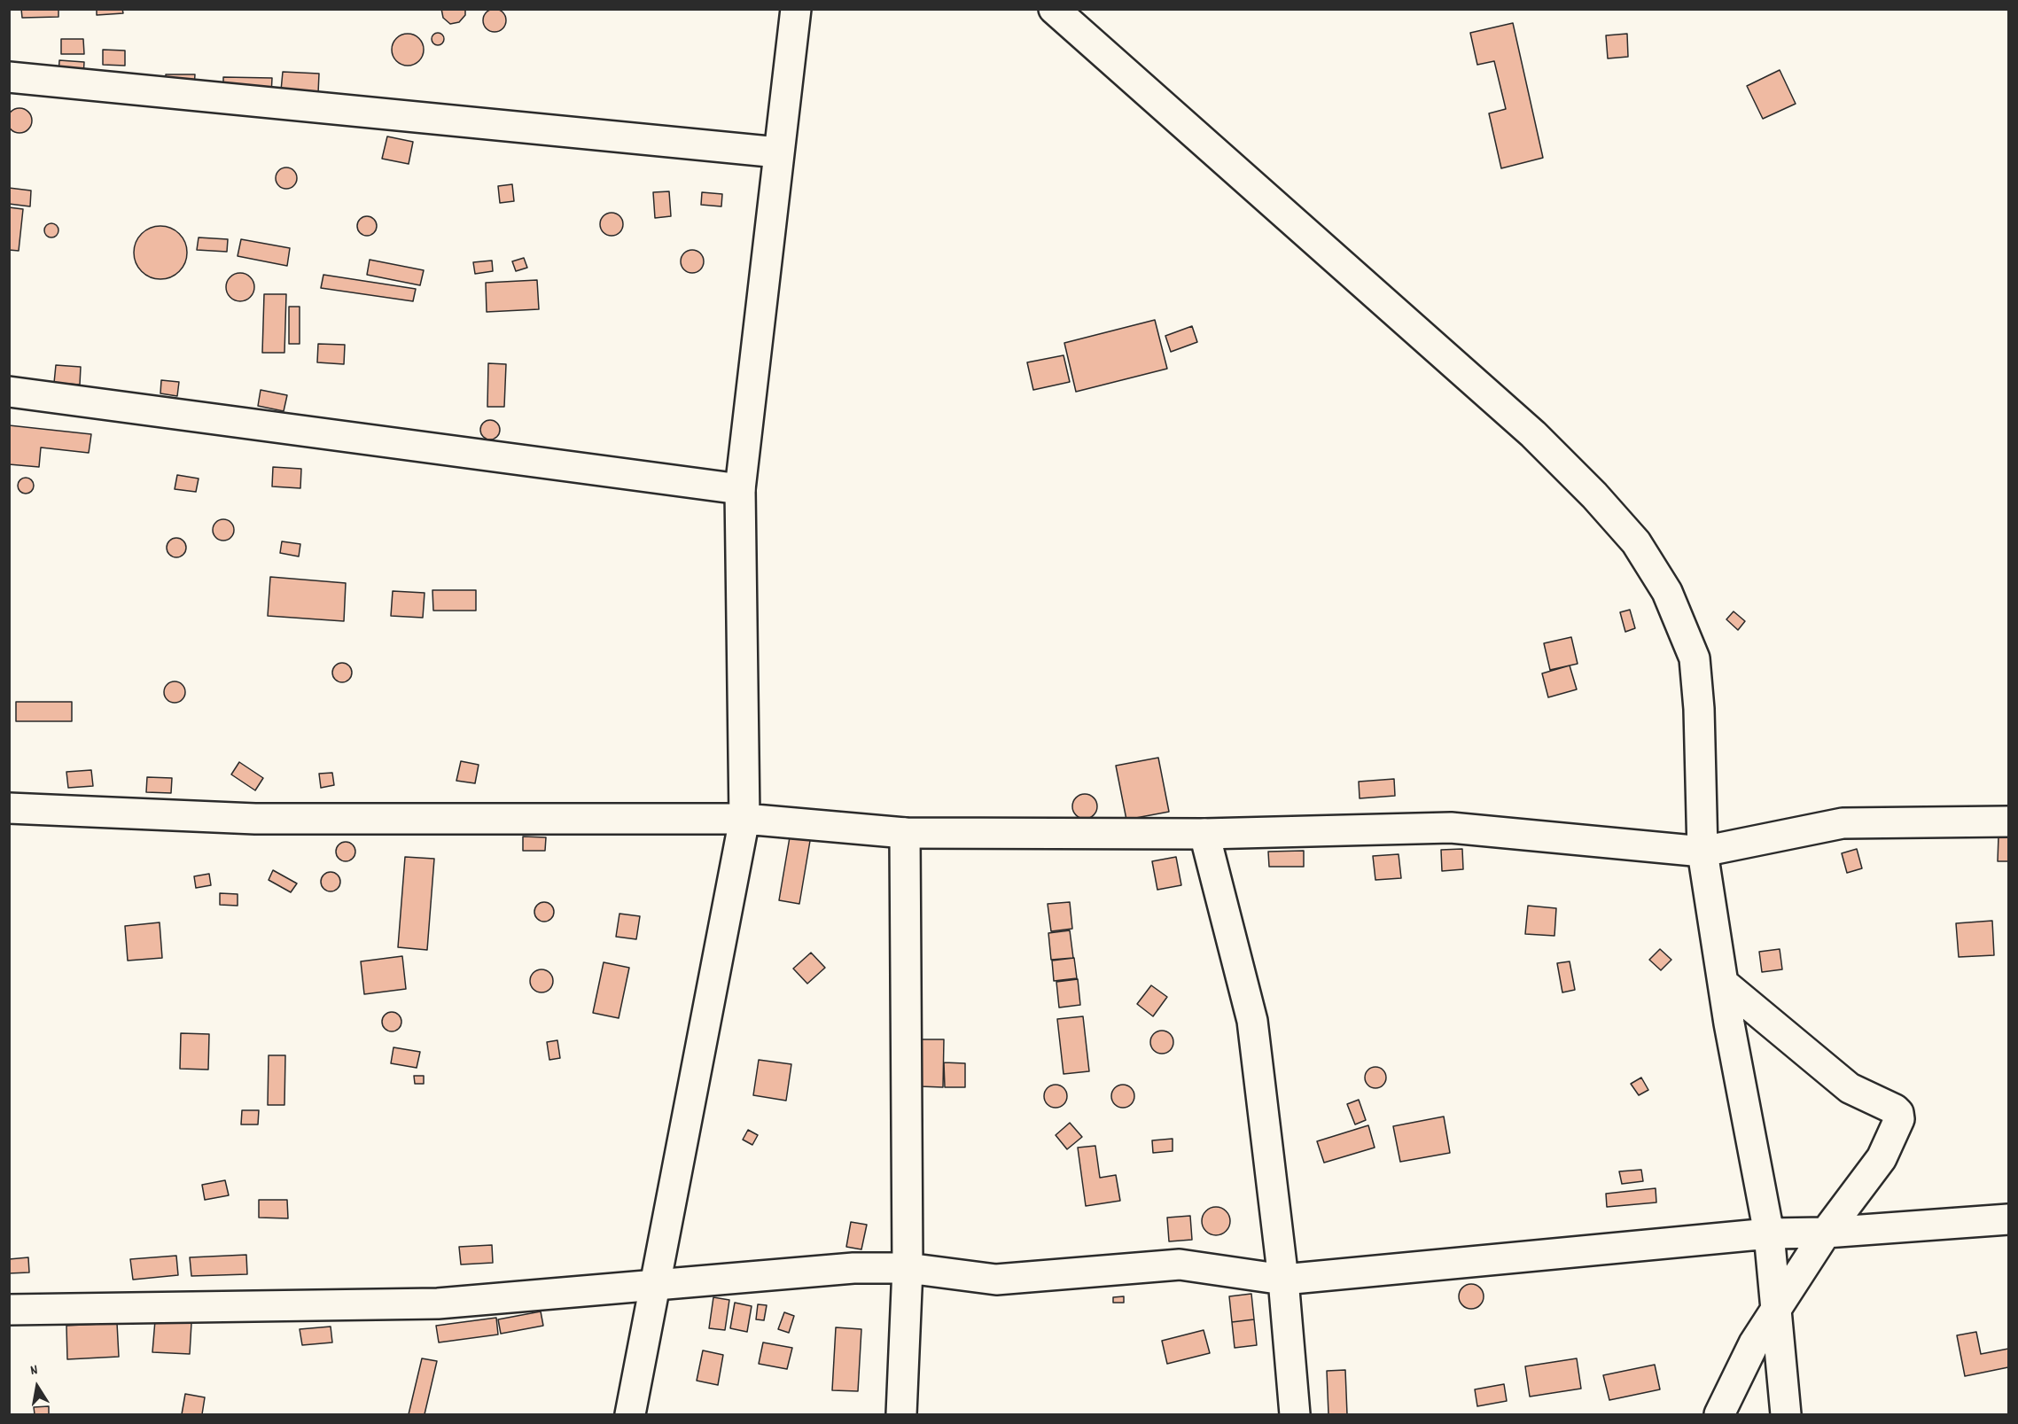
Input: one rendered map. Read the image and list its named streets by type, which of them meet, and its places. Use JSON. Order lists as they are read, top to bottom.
{
  "north": "top"
}
